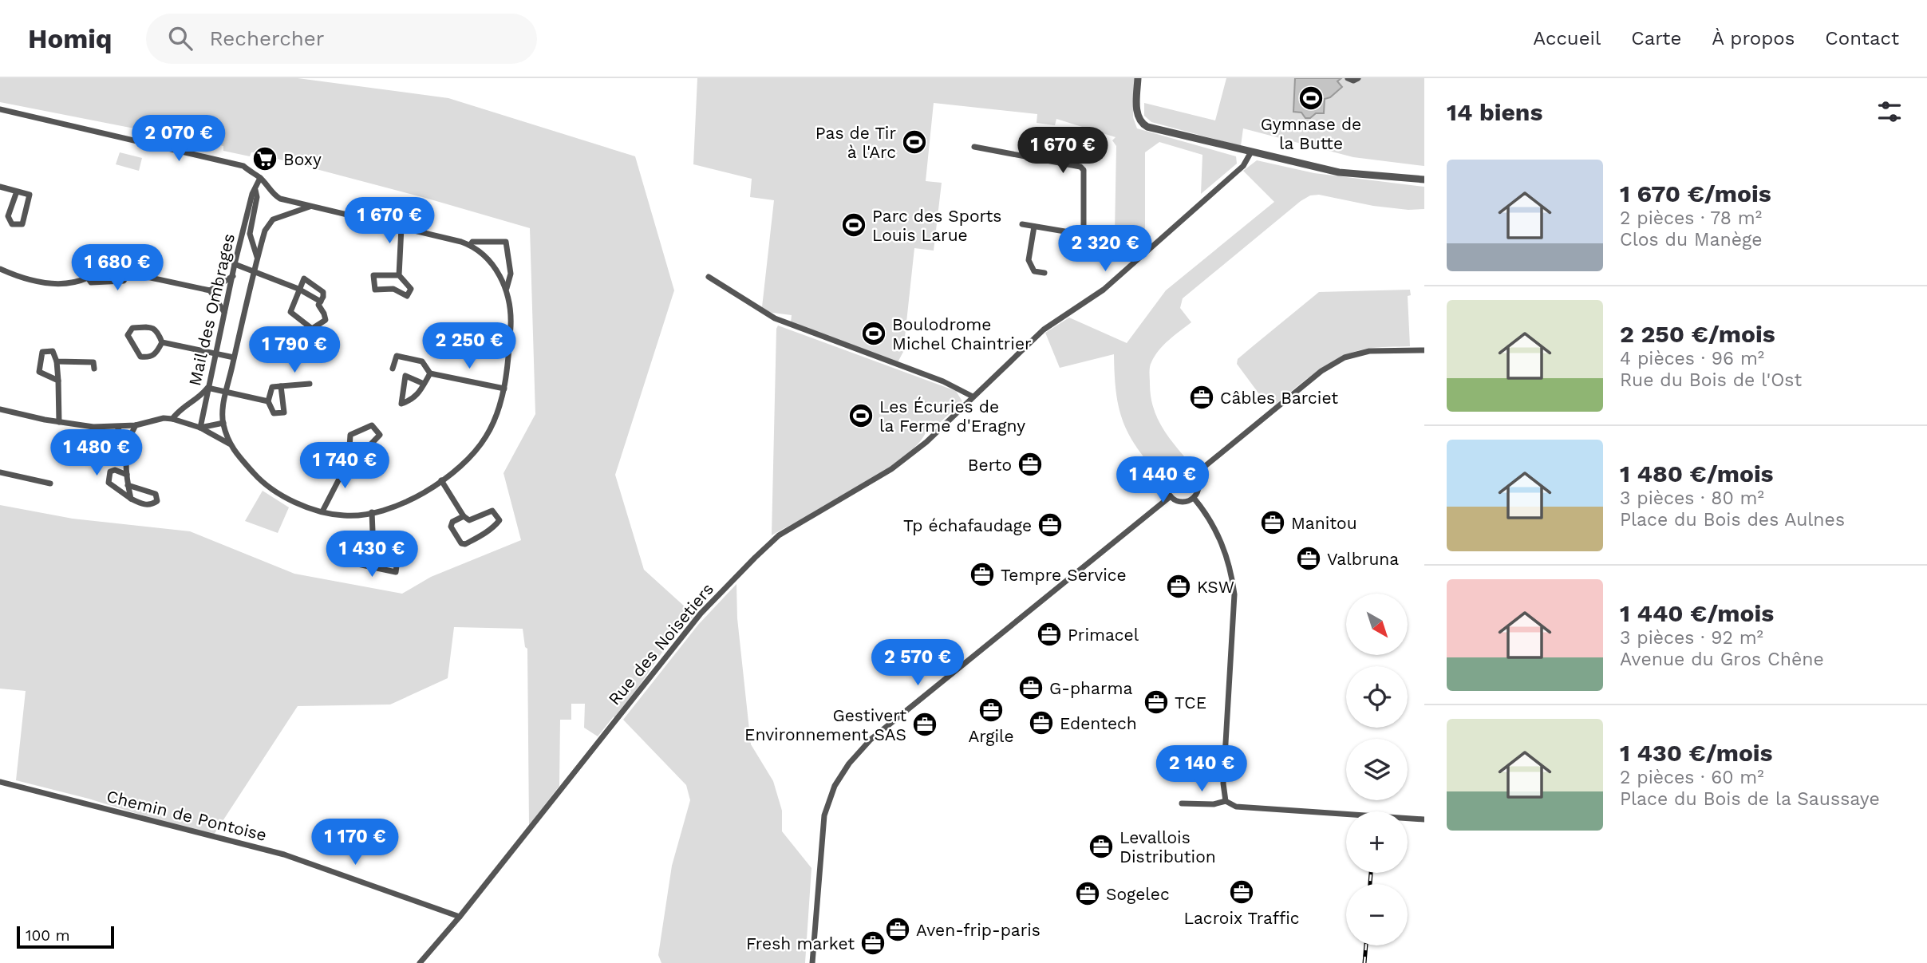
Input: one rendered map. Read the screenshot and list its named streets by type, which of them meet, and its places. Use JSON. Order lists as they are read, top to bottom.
{
  "streets": {
    "street": ["Mail des Ombrages", "Rue des Noisetiers", "Chemin de Pontoise"]
  },
  "crossings": [
    ["Rue des Noisetiers", "Chemin de Pontoise"]
  ],
  "places": {
    "sports": [
      "Gymnase de la Butte",
      "Pas de Tir à l'Arc",
      "Parc des Sports Louis Larue",
      "Boulodrome Michel Chaintrier",
      "Les Écuries de la Ferme d'Eragny"
    ],
    "supermarket": ["Boxy"],
    "office": [
      "Câbles Barciet",
      "Berto",
      "Manitou",
      "Tp échafaudage",
      "Valbruna",
      "Tempre Service",
      "KSW",
      "Primacel",
      "G-pharma",
      "TCE",
      "Argile",
      "Edentech",
      "Gestivert Environnement SAS",
      "Levallois Distribution",
      "Lacroix Traffic",
      "Sogelec",
      "Aven-frip-paris",
      "Fresh market"
    ]
  },
  "scale_bar": "100 m",
  "north": "bottom right",
  "page": {
    "header": "Homiq",
    "search": "Rechercher",
    "nav": [
      "Accueil",
      "Carte",
      "À propos",
      "Contact"
    ],
    "heading": "14 biens",
    "price": [
      "2 070 €",
      "1 670 €",
      "1 670 €",
      "2 320 €",
      "1 680 €",
      "2 250 €",
      "1 790 €",
      "1 480 €",
      "1 740 €",
      "1 440 €",
      "1 430 €",
      "2 570 €",
      "2 140 €",
      "1 170 €"
    ],
    "list": [
      {
        "name": "1 670 €/mois",
        "note": "2 pièces · 78 m² · Clos du Manège"
      },
      {
        "name": "2 250 €/mois",
        "note": "4 pièces · 96 m² · Rue du Bois de l'Ost"
      },
      {
        "name": "1 480 €/mois",
        "note": "3 pièces · 80 m² · Place du Bois des Aulnes"
      },
      {
        "name": "1 440 €/mois",
        "note": "3 pièces · 92 m² · Avenue du Gros Chêne"
      },
      {
        "name": "1 430 €/mois",
        "note": "2 pièces · 60 m² · Place du Bois de la Saussaye"
      }
    ],
    "map_buttons": ["+", "−"],
    "scale": "100 m"
  }
}
